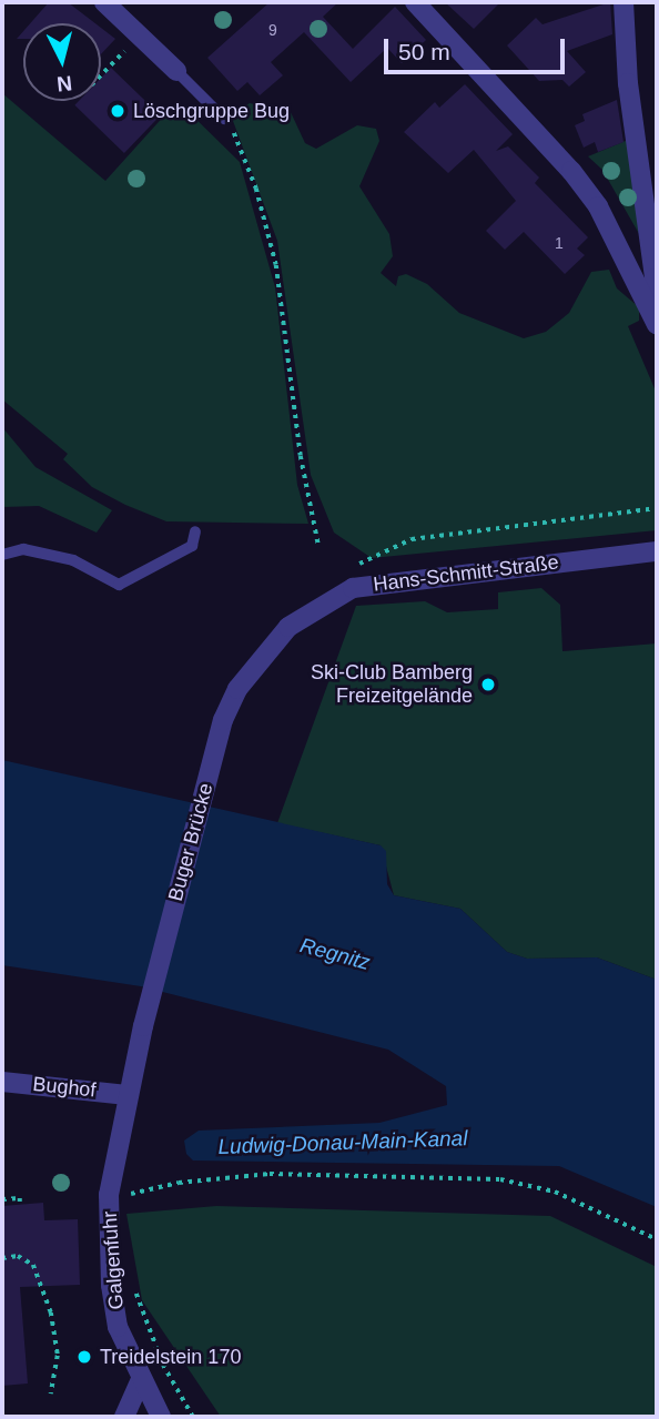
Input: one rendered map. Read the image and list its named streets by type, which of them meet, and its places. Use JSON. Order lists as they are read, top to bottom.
{
  "streets": {
    "street": [
      "Hans-Schmitt-Straße",
      "Buger Brücke",
      "Bughof",
      "Galgenfuhr"
    ]
  },
  "crossings": [
    ["Hans-Schmitt-Straße", "Buger Brücke"],
    ["Buger Brücke", "Bughof"],
    ["Buger Brücke", "Galgenfuhr"],
    ["Bughof", "Galgenfuhr"]
  ],
  "water": ["Regnitz", "Ludwig-Donau-Main-Kanal"],
  "places": ["Löschgruppe Bug", "Ski-Club Bamberg Freizeitgelände", "Treidelstein 170"],
  "house_numbers": ["9", "1"],
  "scale_bar": "50 m",
  "north": "bottom"
}
